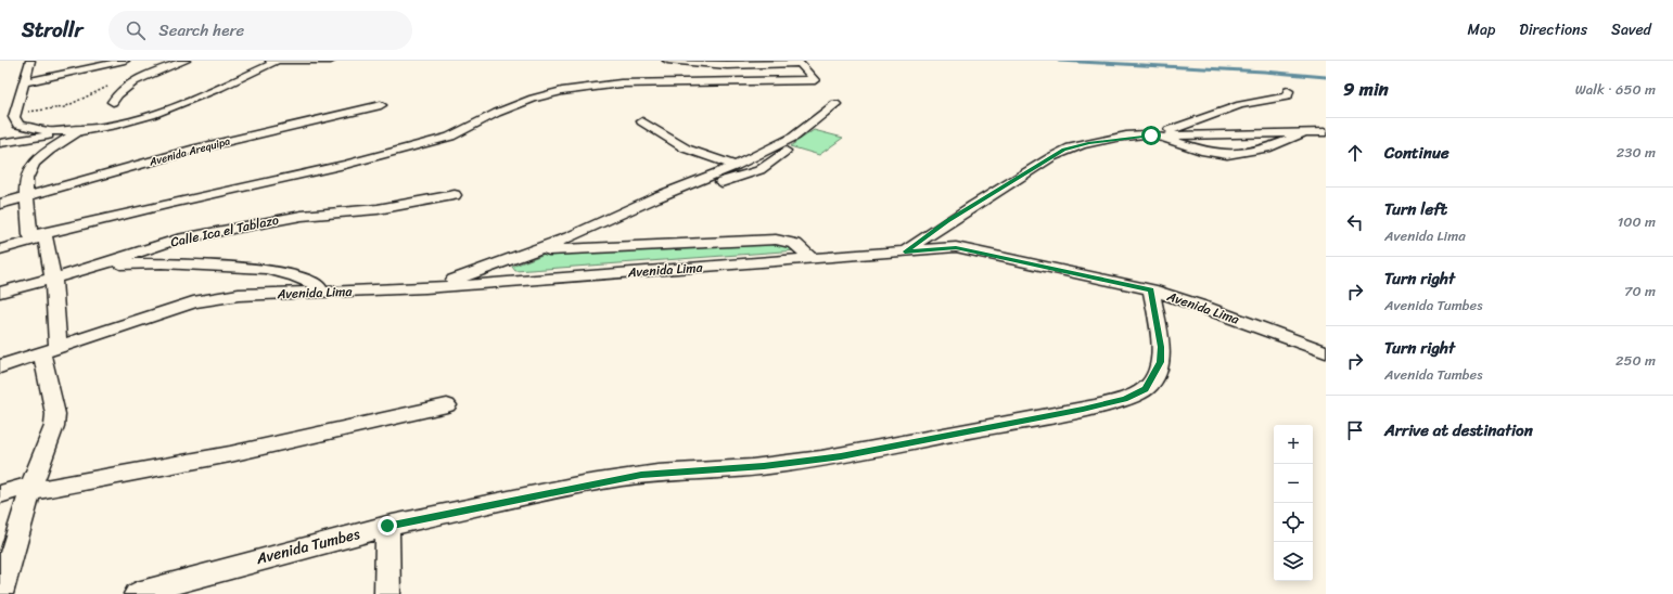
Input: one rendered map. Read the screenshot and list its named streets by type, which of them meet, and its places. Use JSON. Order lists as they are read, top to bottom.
{
  "streets": {
    "street": [
      "Avenida Arequipa",
      "Calle Ica el Tablazo",
      "Avenida Lima",
      "Avenida Tumbes"
    ]
  },
  "crossings": [
    ["Avenida Lima", "Avenida Tumbes"]
  ],
  "page": {
    "header": "Strollr",
    "search": "Search here",
    "nav": ["Map", "Directions", "Saved"],
    "heading": ["9 min", "Walk · 650 m"],
    "list": [
      ["Continue", "230 m"],
      ["Turn left", "Avenida Lima", "100 m"],
      ["Turn right", "Avenida Tumbes", "70 m"],
      ["Turn right", "Avenida Tumbes", "250 m"],
      "Arrive at destination"
    ],
    "map_buttons": ["+", "−"]
  }
}
